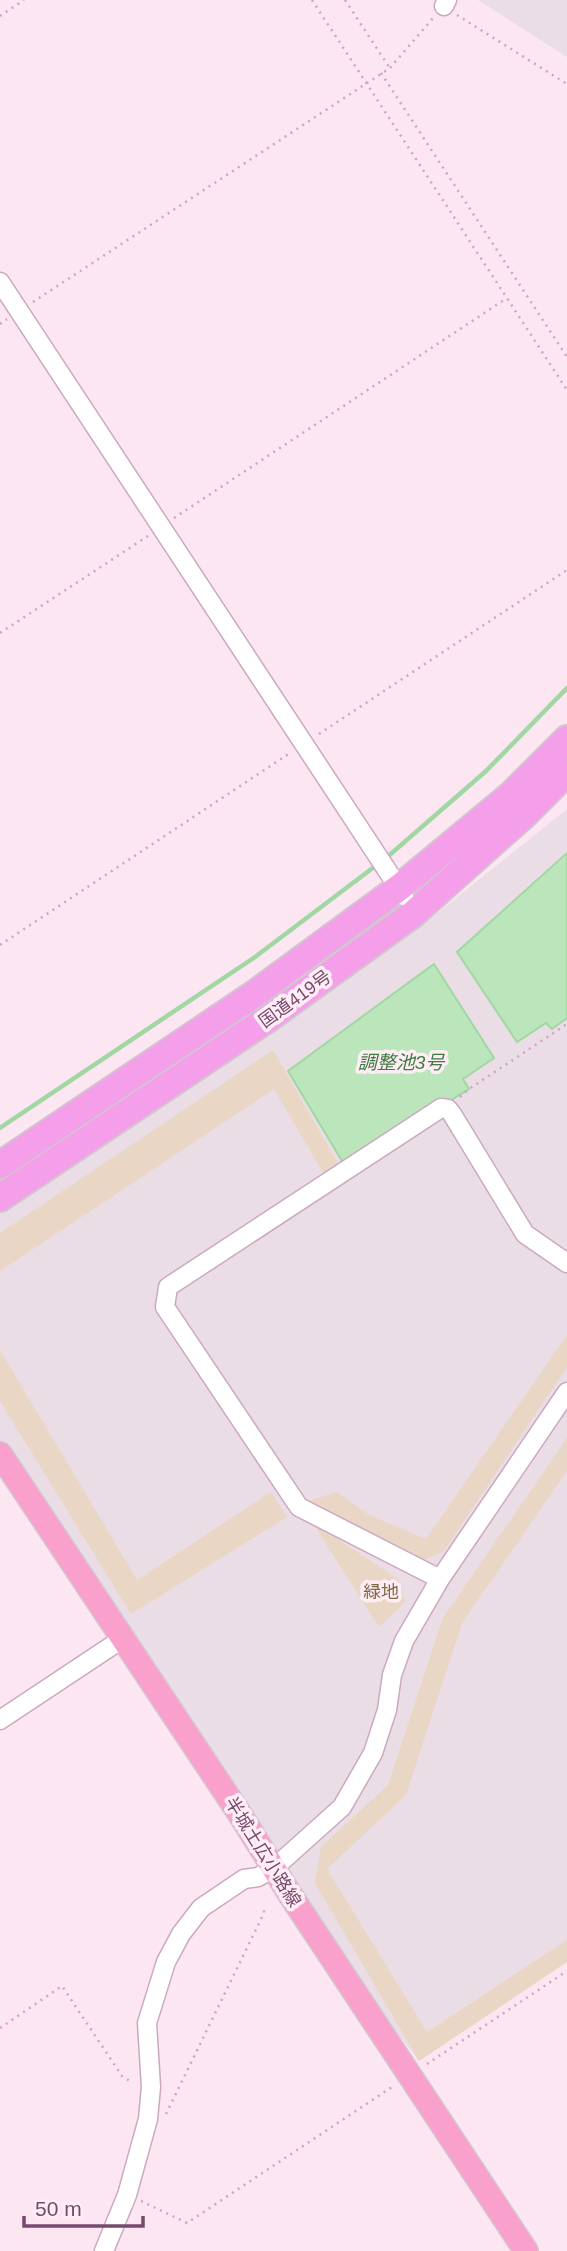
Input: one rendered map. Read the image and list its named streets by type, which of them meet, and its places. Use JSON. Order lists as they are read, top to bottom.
{
  "streets": {
    "highway": ["国道419号"],
    "main road": ["半城土広小路線"]
  },
  "water": ["調整池3号"],
  "parks": ["緑地"],
  "scale_bar": "50 m"
}
